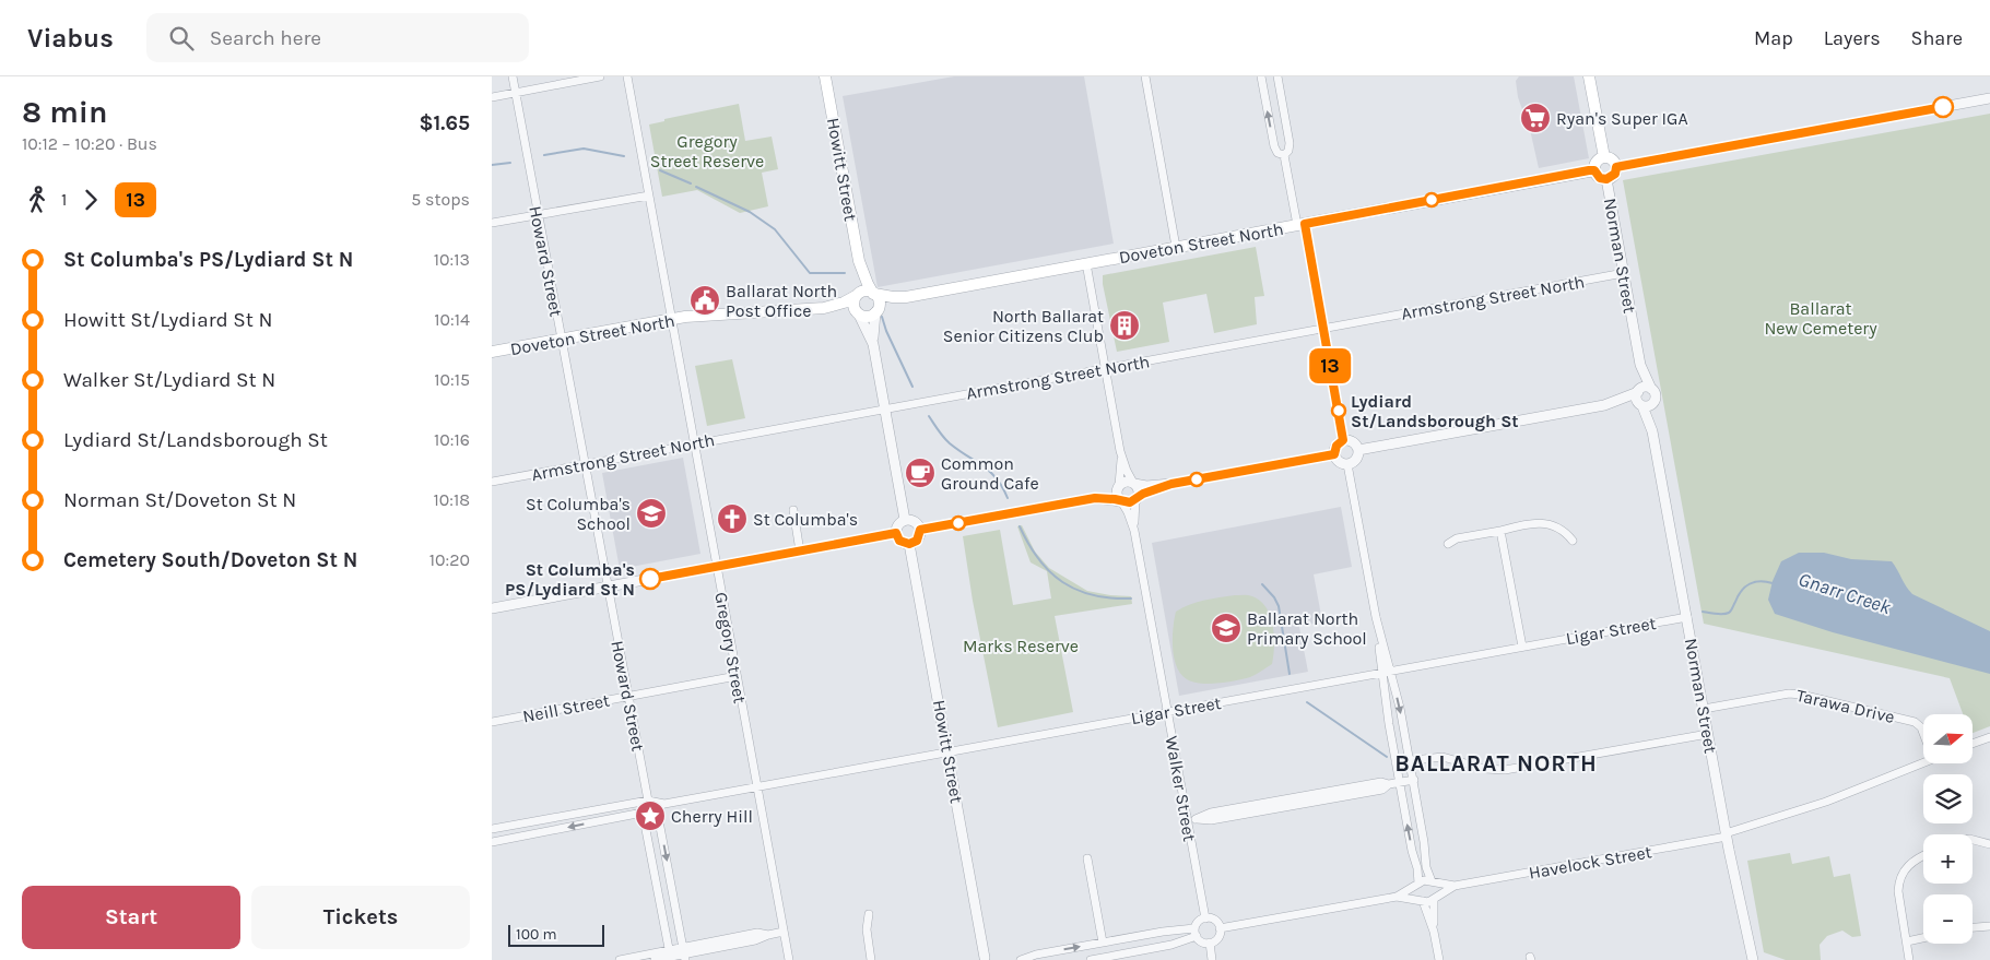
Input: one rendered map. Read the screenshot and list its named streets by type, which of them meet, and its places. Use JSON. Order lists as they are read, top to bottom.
{
  "streets": {
    "main road": ["Howitt Street", "Doveton Street North"],
    "street": [
      "Norman Street",
      "Howard Street",
      "Armstrong Street North",
      "Ligar Street",
      "Gregory Street",
      "Tarawa Drive",
      "Neill Street",
      "Walker Street",
      "Havelock Street"
    ]
  },
  "crossings": [
    ["Howitt Street", "Doveton Street North"],
    ["Howitt Street", "Ligar Street"],
    ["Doveton Street North", "Norman Street"],
    ["Doveton Street North", "Howard Street"],
    ["Doveton Street North", "Gregory Street"],
    ["Norman Street", "Armstrong Street North"],
    ["Norman Street", "Ligar Street"],
    ["Norman Street", "Tarawa Drive"],
    ["Norman Street", "Havelock Street"],
    ["Howard Street", "Armstrong Street North"],
    ["Howard Street", "Ligar Street"],
    ["Howard Street", "Neill Street"],
    ["Armstrong Street North", "Gregory Street"],
    ["Ligar Street", "Gregory Street"],
    ["Ligar Street", "Walker Street"],
    ["Gregory Street", "Neill Street"]
  ],
  "districts": ["BALLARAT NORTH"],
  "water": ["Gnarr Creek"],
  "parks": ["Gregory Street Reserve", "Ballarat New Cemetery", "Marks Reserve"],
  "places": {
    "supermarket": ["Ryan's Super IGA"],
    "public building": ["Ballarat North Post Office"],
    "building": ["North Ballarat Senior Citizens Club"],
    "other": ["Lydiard St/Landsborough St", "St Columba's PS/Lydiard St N"],
    "cafe": ["Common Ground Cafe"],
    "school or university": ["St Columba's School", "Ballarat North Primary School"],
    "church": ["St Columba's"],
    "place": ["Cherry Hill"]
  },
  "lines": ["bus line 13"],
  "scale_bar": "100 m",
  "north": "right",
  "page": {
    "header": "Viabus",
    "search": "Search here",
    "nav": ["Map", "Layers", "Share"],
    "heading": ["8 min", "10:12 – 10:20 · Bus", "$1.65"],
    "on_map": "13",
    "legs": ["1", "13", "5 stops"],
    "list": [
      {
        "name": "St Columba's PS/Lydiard St N",
        "value": "10:13"
      },
      {
        "name": "Howitt St/Lydiard St N",
        "value": "10:14"
      },
      {
        "name": "Walker St/Lydiard St N",
        "value": "10:15"
      },
      {
        "name": "Lydiard St/Landsborough St",
        "value": "10:16"
      },
      {
        "name": "Norman St/Doveton St N",
        "value": "10:18"
      },
      {
        "name": "Cemetery South/Doveton St N",
        "value": "10:20"
      }
    ],
    "map_buttons": ["+", "−"],
    "buttons": ["Start", "Tickets"],
    "scale": "100 m"
  }
}
